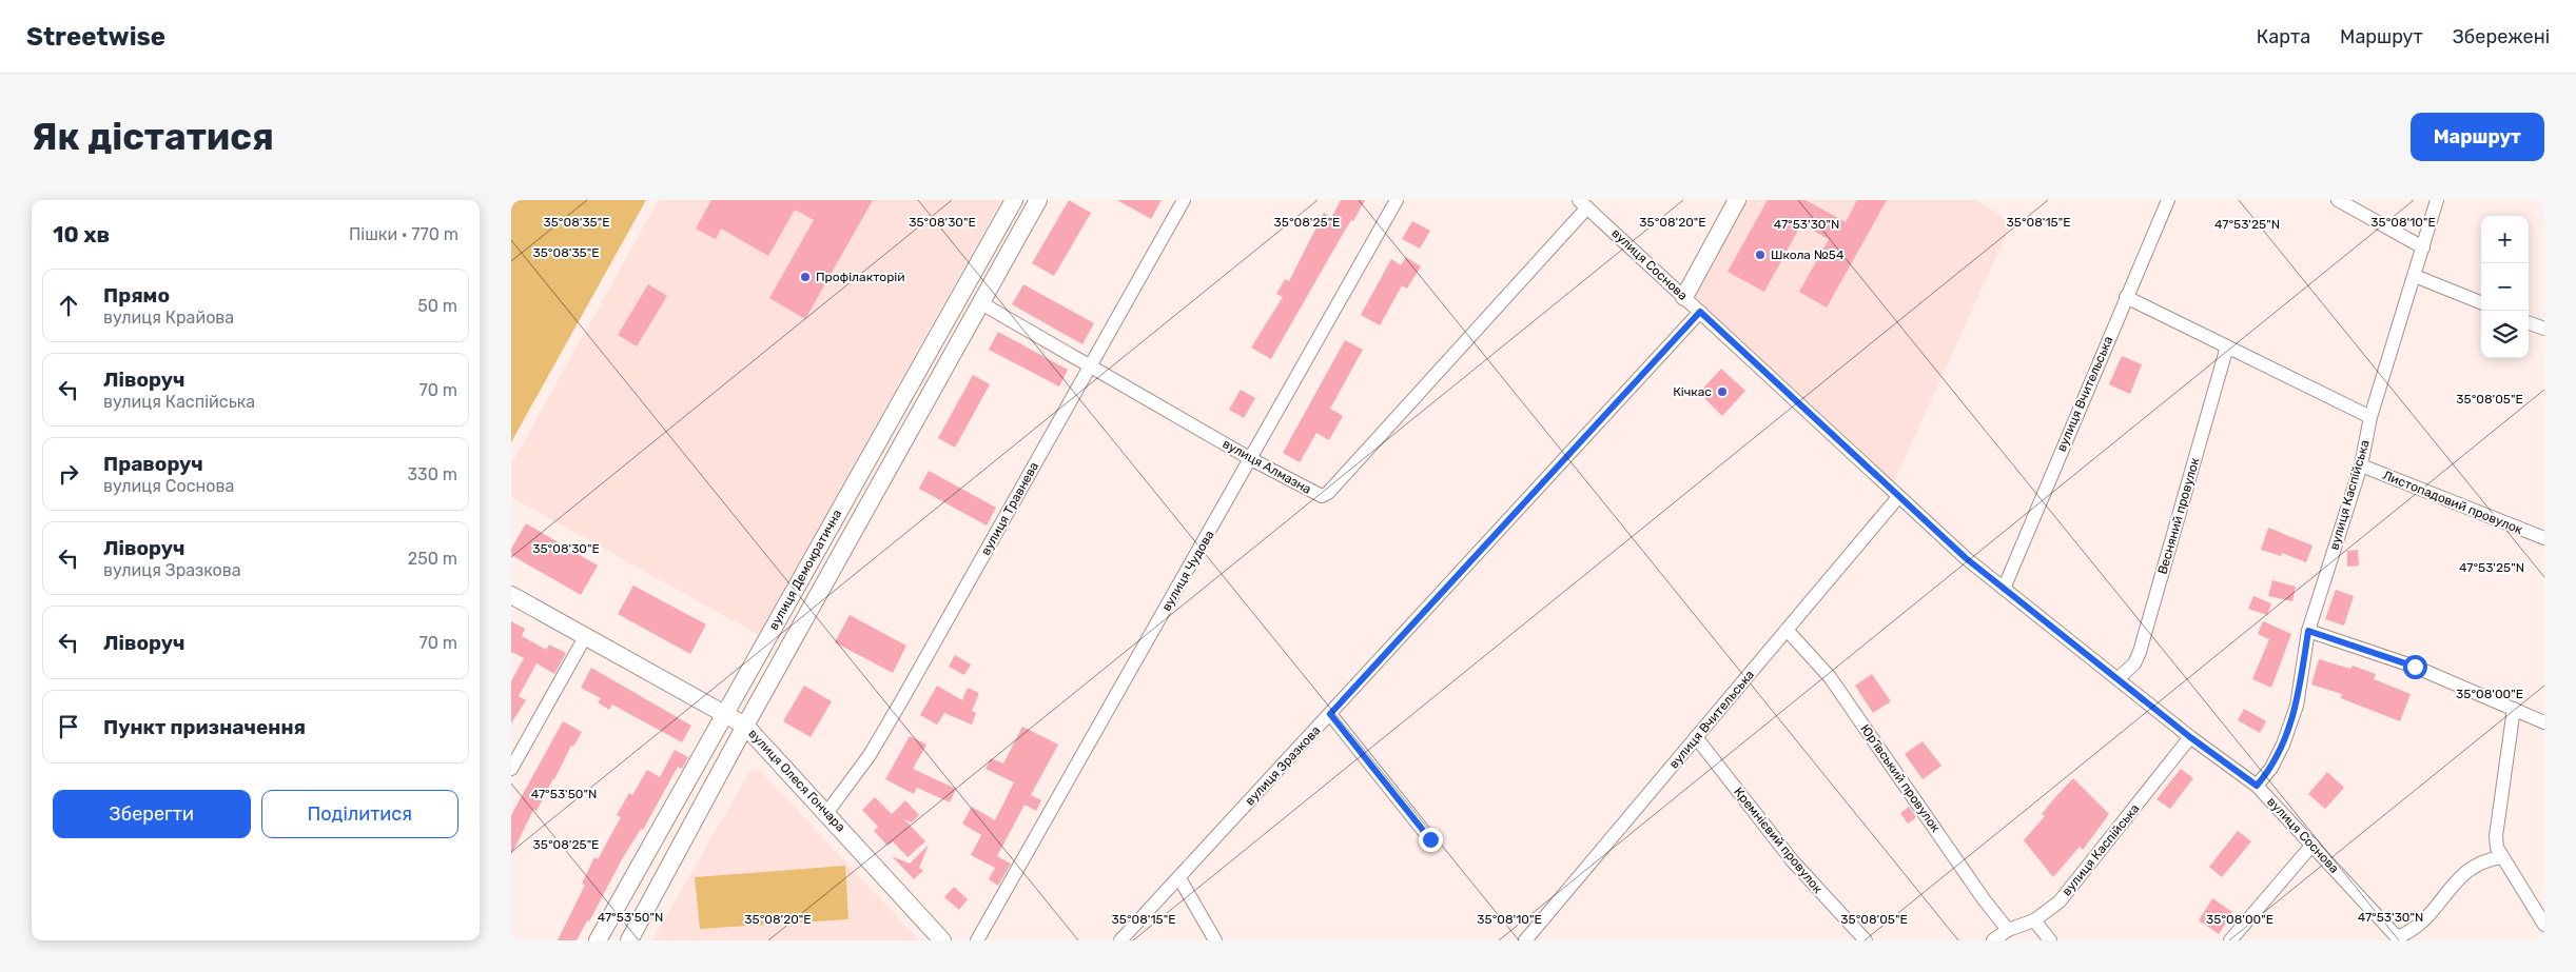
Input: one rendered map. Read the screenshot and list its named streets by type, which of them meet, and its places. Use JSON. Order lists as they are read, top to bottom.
{
  "streets": {
    "street": [
      "вулиця Соснова",
      "вулиця Вчительська",
      "вулиця Алмазна",
      "вулиця Каспійська",
      "Листопадовий провулок",
      "вулиця Травнева",
      "Весняний провулок",
      "вулиця Демократична",
      "вулиця Чудова",
      "вулиця Зразкова",
      "Юр’ївський провулок",
      "вулиця Олеся Гончара",
      "Кремнієвий провулок"
    ]
  },
  "crossings": [
    ["вулиця Соснова", "вулиця Вчительська"],
    ["вулиця Соснова", "вулиця Алмазна"],
    ["вулиця Соснова", "вулиця Каспійська"],
    ["вулиця Соснова", "Весняний провулок"],
    ["вулиця Соснова", "вулиця Зразкова"],
    ["вулиця Вчительська", "Юр’ївський провулок"],
    ["вулиця Вчительська", "Кремнієвий провулок"],
    ["вулиця Алмазна", "вулиця Травнева"],
    ["вулиця Алмазна", "вулиця Демократична"],
    ["вулиця Алмазна", "вулиця Чудова"],
    ["вулиця Каспійська", "Листопадовий провулок"],
    ["вулиця Каспійська", "Юр’ївський провулок"],
    ["вулиця Травнева", "вулиця Олеся Гончара"],
    ["вулиця Демократична", "вулиця Олеся Гончара"]
  ],
  "places": ["Школа №54", "Профілакторій", "Кічкас"],
  "page": {
    "header": "Streetwise",
    "nav": ["Карта", "Маршрут", "Збережені"],
    "buttons": [
      "Маршрут",
      ["Зберегти", "Поділитися"]
    ],
    "title": "Як дістатися",
    "heading": ["10 хв", "Пішки · 770 m"],
    "map_buttons": ["+", "−"],
    "list": [
      ["Прямо", "вулиця Крайова", "50 m"],
      ["Ліворуч", "вулиця Каспійська", "70 m"],
      ["Праворуч", "вулиця Соснова", "330 m"],
      ["Ліворуч", "вулиця Зразкова", "250 m"],
      ["Ліворуч", "70 m"],
      "Пункт призначення"
    ]
  },
  "coordinates": [
    "35°08'35\"E",
    "35°08'30\"E",
    "35°08'25\"E",
    "35°08'20\"E",
    "35°08'15\"E",
    "35°08'10\"E",
    "47°53'30\"N",
    "47°53'25\"N",
    "35°08'05\"E",
    "35°08'00\"E",
    "47°53'50\"N"
  ]
}
